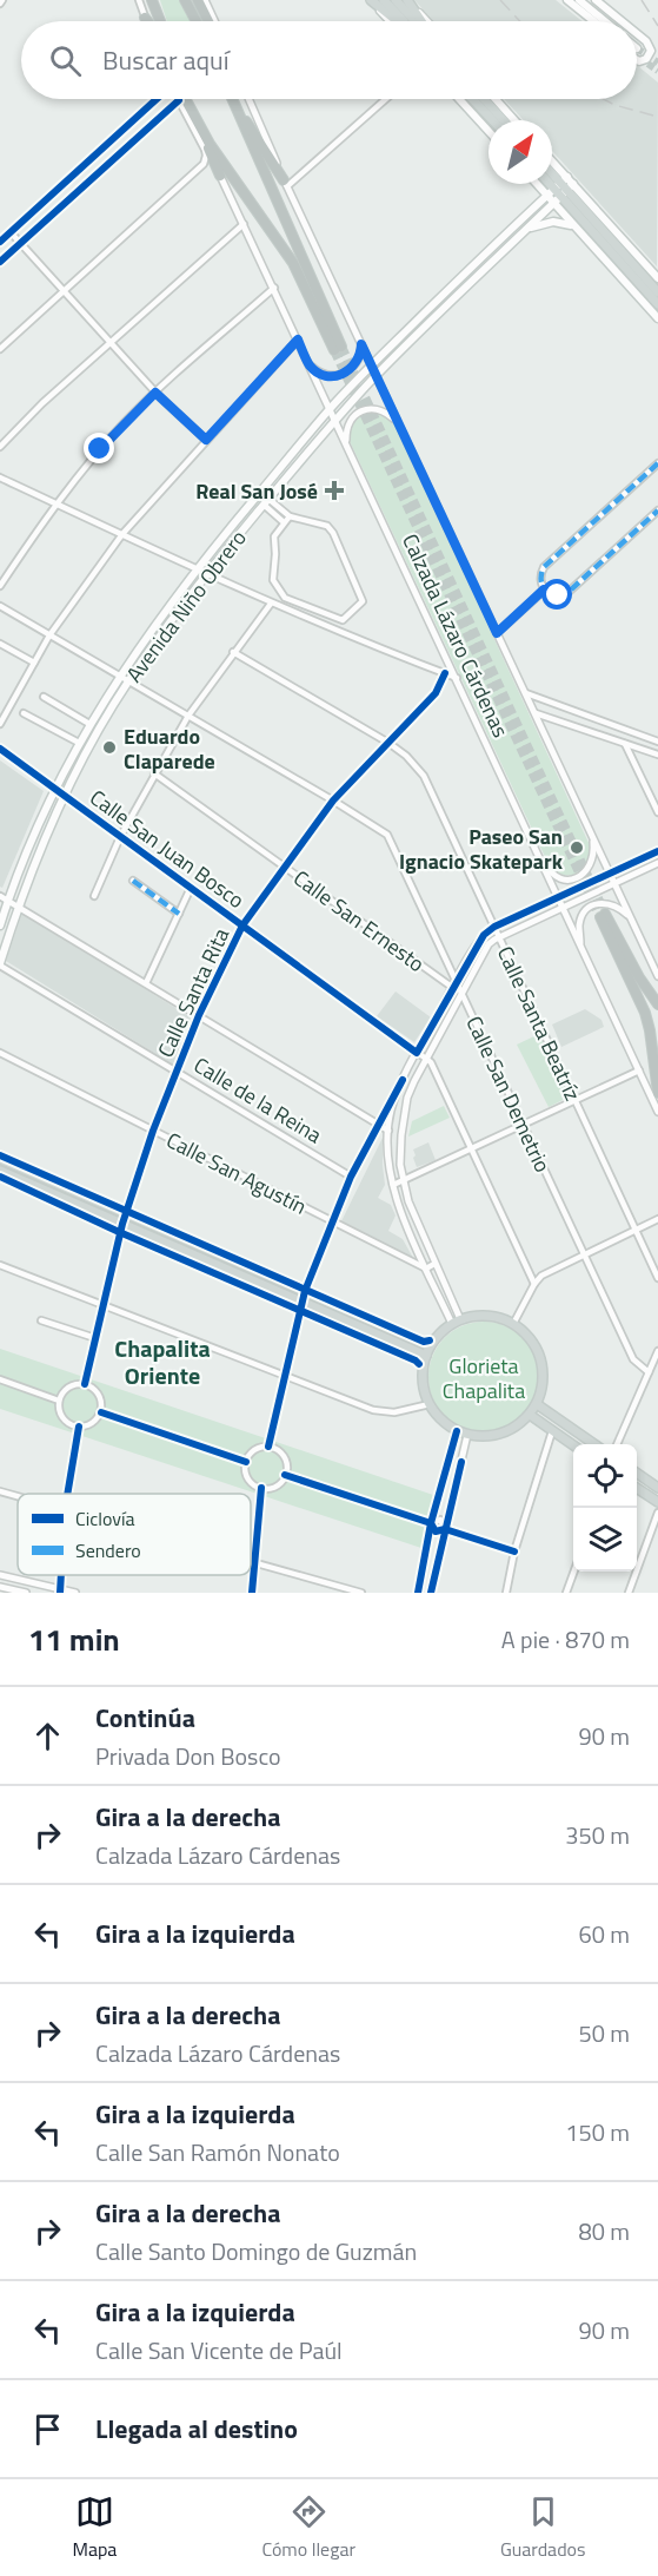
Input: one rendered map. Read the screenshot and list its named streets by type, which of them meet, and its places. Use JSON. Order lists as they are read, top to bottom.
{
  "streets": {
    "main road": ["Avenida Niño Obrero"],
    "street": [
      "Calzada Lázaro Cárdenas",
      "Calle San Juan Bosco",
      "Calle San Ernesto",
      "Calle Santa Rita",
      "Calle Santa Beatríz",
      "Calle San Demetrio",
      "Calle de la Reina",
      "Calle San Agustín"
    ]
  },
  "crossings": [
    ["Avenida Niño Obrero", "Calzada Lázaro Cárdenas"],
    ["Avenida Niño Obrero", "Calle San Juan Bosco"],
    ["Avenida Niño Obrero", "Calle San Demetrio"],
    ["Avenida Niño Obrero", "Calle de la Reina"],
    ["Calle San Juan Bosco", "Calle Santa Rita"],
    ["Calle San Ernesto", "Calle Santa Rita"],
    ["Calle San Ernesto", "Calle San Demetrio"],
    ["Calle Santa Rita", "Calle Santa Beatríz"],
    ["Calle Santa Rita", "Calle San Demetrio"],
    ["Calle Santa Rita", "Calle de la Reina"],
    ["Calle Santa Rita", "Calle San Agustín"]
  ],
  "districts": ["Chapalita Oriente"],
  "parks": ["Glorieta Chapalita"],
  "places": {
    "health": ["Real San José"],
    "other": ["Eduardo Claparede", "Paseo San Ignacio Skatepark"]
  },
  "legend": ["Ciclovía", "Sendero"],
  "north": "top right",
  "page": {
    "search": "Buscar aquí",
    "heading": ["11 min", "A pie · 870 m"],
    "list": [
      ["Continúa", "Privada Don Bosco", "90 m"],
      ["Gira a la derecha", "Calzada Lázaro Cárdenas", "350 m"],
      ["Gira a la izquierda", "60 m"],
      ["Gira a la derecha", "Calzada Lázaro Cárdenas", "50 m"],
      ["Gira a la izquierda", "Calle San Ramón Nonato", "150 m"],
      ["Gira a la derecha", "Calle Santo Domingo de Guzmán", "80 m"],
      ["Gira a la izquierda", "Calle San Vicente de Paúl", "90 m"],
      "Llegada al destino"
    ],
    "nav": ["Mapa", "Cómo llegar", "Guardados"]
  }
}
